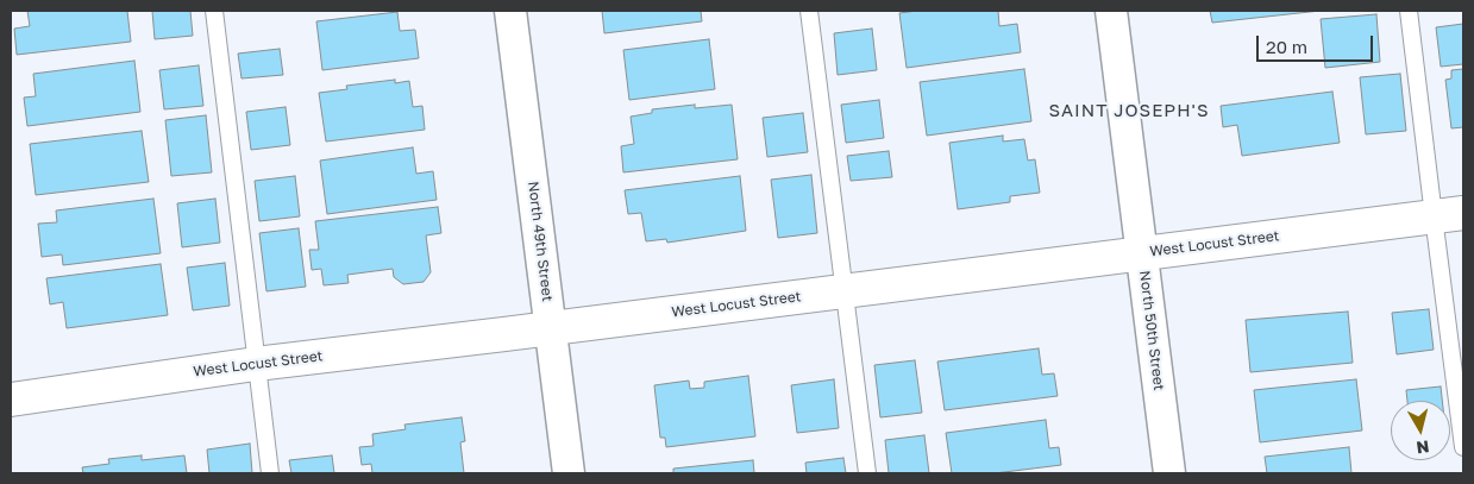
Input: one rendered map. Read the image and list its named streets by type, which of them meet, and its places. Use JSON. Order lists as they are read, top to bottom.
{
  "streets": {
    "street": ["North 49th Street", "West Locust Street", "North 50th Street"]
  },
  "crossings": [
    ["North 49th Street", "West Locust Street"],
    ["West Locust Street", "North 50th Street"]
  ],
  "districts": ["SAINT JOSEPH'S"],
  "scale_bar": "20 m",
  "north": "bottom"
}
